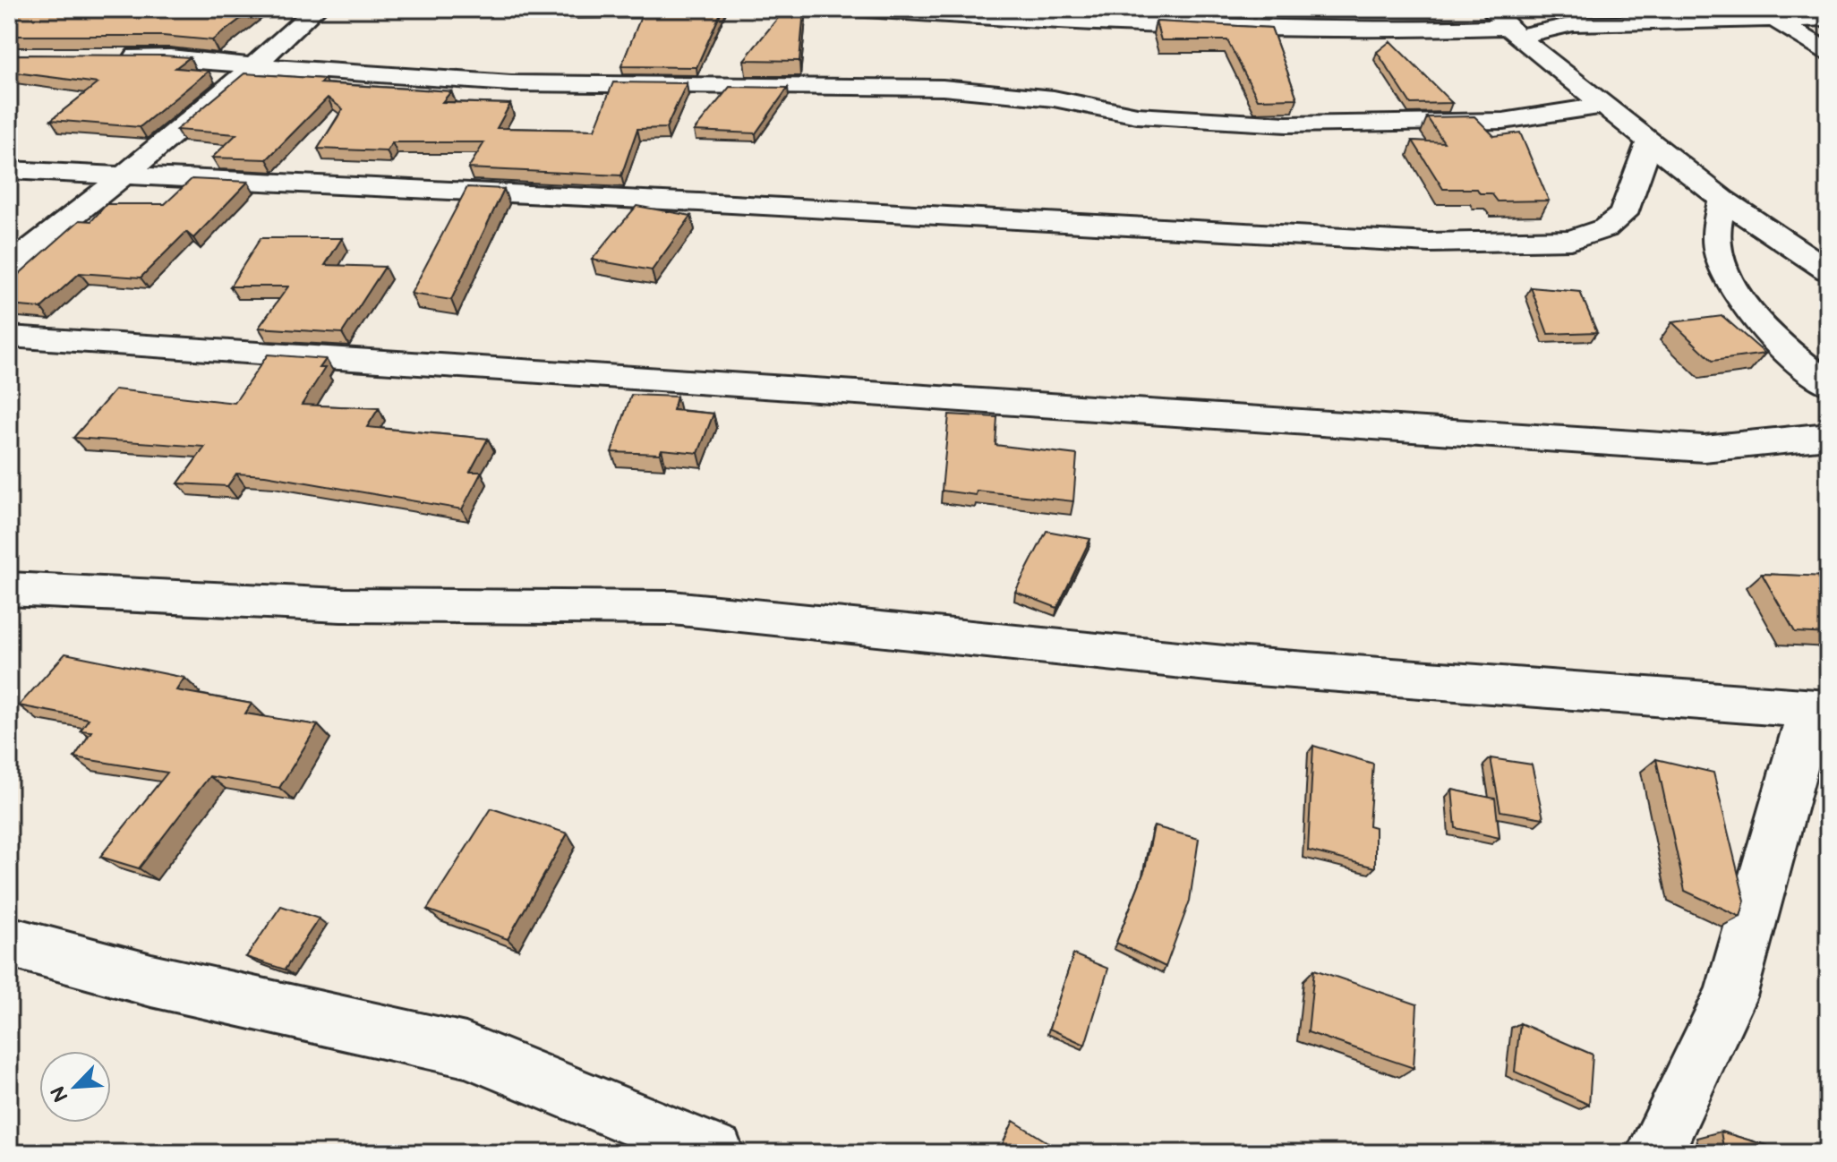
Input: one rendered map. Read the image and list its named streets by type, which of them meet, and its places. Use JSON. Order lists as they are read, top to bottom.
{
  "north": "bottom left"
}
